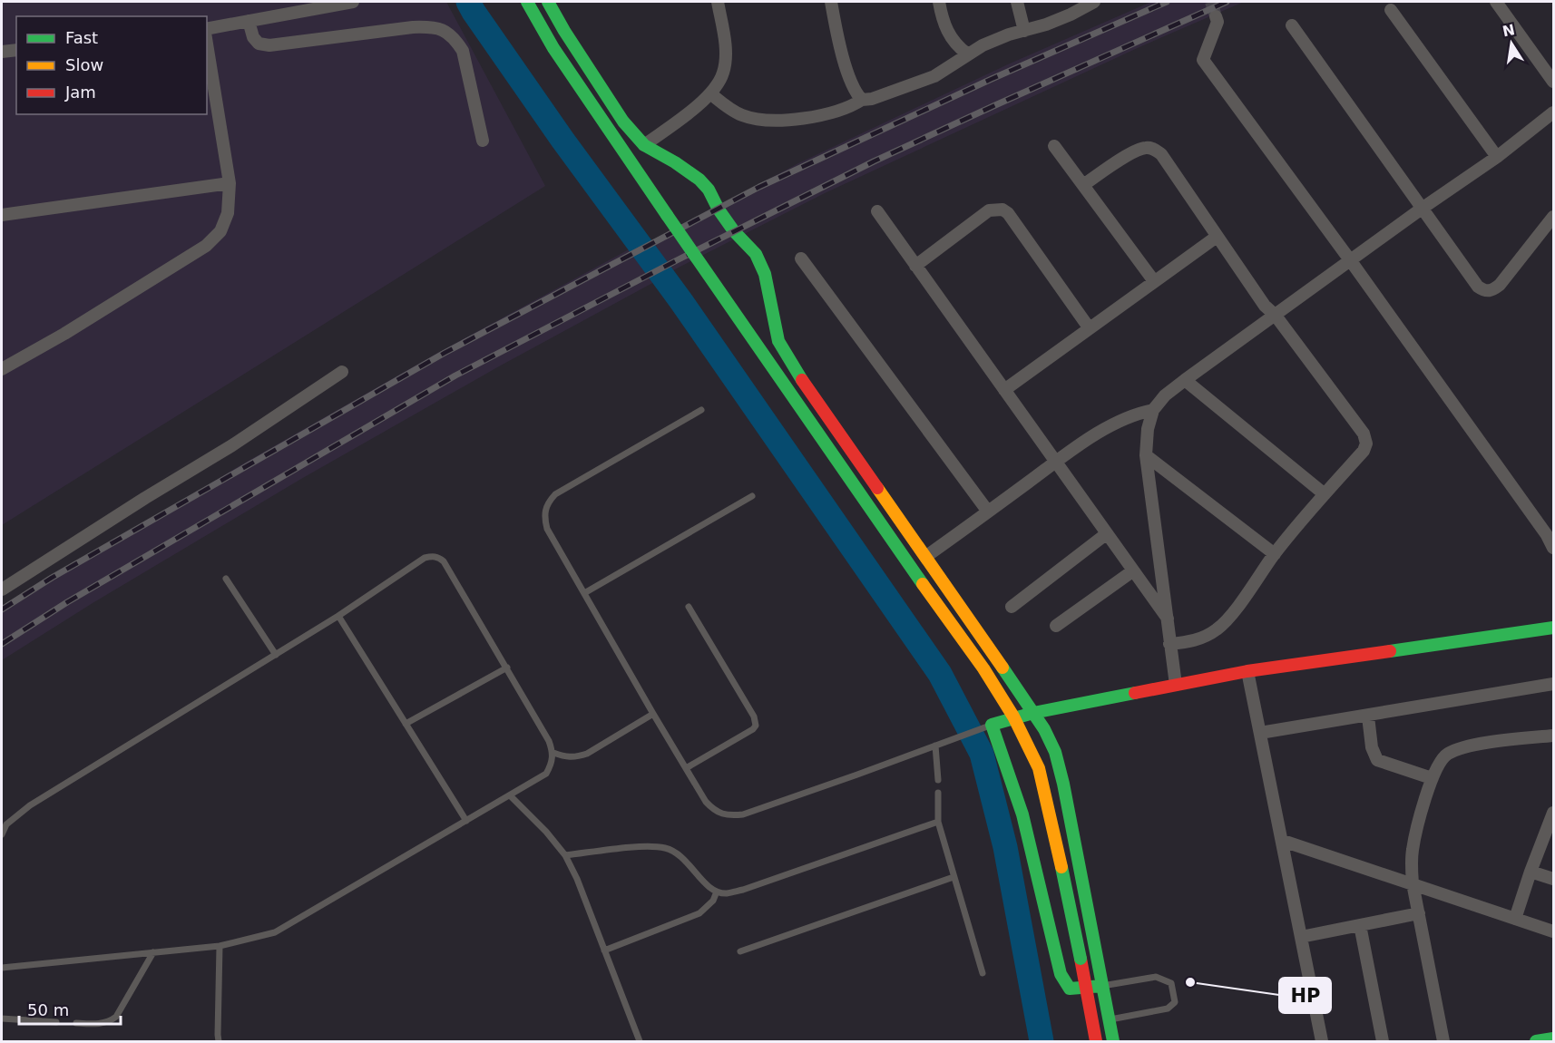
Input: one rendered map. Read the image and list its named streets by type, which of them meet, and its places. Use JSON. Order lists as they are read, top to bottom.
{
  "places": ["HP"],
  "legend": ["Fast", "Slow", "Jam"],
  "scale_bar": "50 m",
  "north": "top"
}
